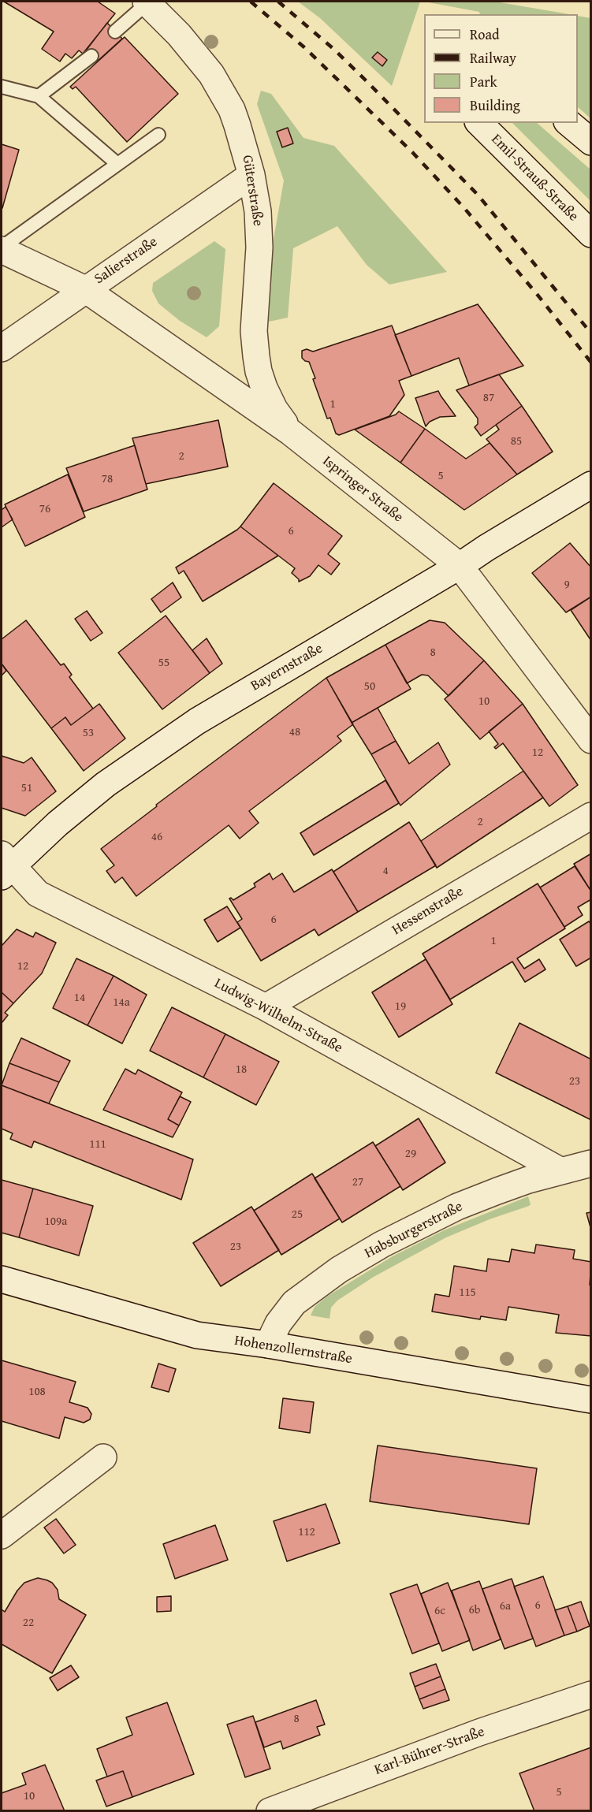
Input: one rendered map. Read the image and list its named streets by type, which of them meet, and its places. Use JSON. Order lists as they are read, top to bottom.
{
  "streets": {
    "street": [
      "Emil-Strauß-Straße",
      "Güterstraße",
      "Salierstraße",
      "Ispringer Straße",
      "Bayernstraße",
      "Hessenstraße",
      "Ludwig-Wilhelm-Straße",
      "Habsburgerstraße",
      "Hohenzollernstraße",
      "Karl-Bührer-Straße"
    ]
  },
  "crossings": [
    ["Güterstraße", "Salierstraße"],
    ["Güterstraße", "Ispringer Straße"],
    ["Salierstraße", "Ispringer Straße"],
    ["Ispringer Straße", "Bayernstraße"],
    ["Bayernstraße", "Ludwig-Wilhelm-Straße"],
    ["Hessenstraße", "Ludwig-Wilhelm-Straße"],
    ["Ludwig-Wilhelm-Straße", "Habsburgerstraße"],
    ["Habsburgerstraße", "Hohenzollernstraße"]
  ],
  "house_numbers": [
    "87",
    "1",
    "85",
    "2",
    "5",
    "78",
    "76",
    "6",
    "9",
    "8",
    "55",
    "50",
    "10",
    "48",
    "53",
    "12",
    "51",
    "2",
    "46",
    "4",
    "6",
    "1",
    "12",
    "14",
    "14a",
    "19",
    "18",
    "23",
    "111",
    "29",
    "27",
    "25",
    "109a",
    "23",
    "115",
    "108",
    "112",
    "6",
    "6a",
    "6b",
    "6c",
    "22",
    "8",
    "5",
    "10"
  ],
  "legend": [
    "Road",
    "Railway",
    "Park",
    "Building"
  ]
}
